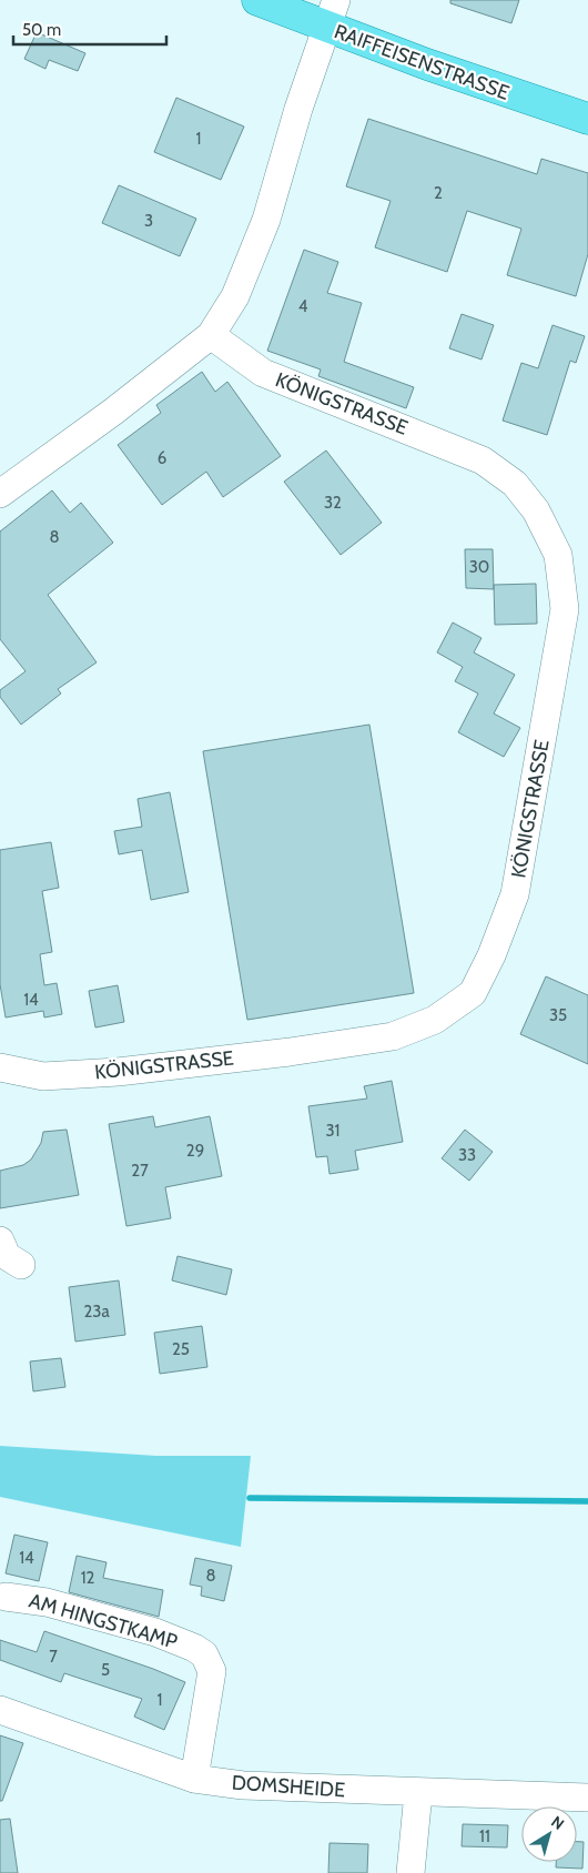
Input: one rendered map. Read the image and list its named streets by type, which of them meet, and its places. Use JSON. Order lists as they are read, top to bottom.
{
  "streets": {
    "main road": ["RAIFFEISENSTRASSE"],
    "street": ["KÖNIGSTRASSE", "AM HINGSTKAMP", "DOMSHEIDE"]
  },
  "crossings": [
    ["AM HINGSTKAMP", "DOMSHEIDE"]
  ],
  "house_numbers": [
    "1",
    "2",
    "3",
    "4",
    "6",
    "32",
    "8",
    "30",
    "14",
    "35",
    "31",
    "29",
    "33",
    "27",
    "23a",
    "25",
    "14",
    "8",
    "12",
    "7",
    "5",
    "1",
    "11"
  ],
  "scale_bar": "50 m",
  "north": "top right"
}
